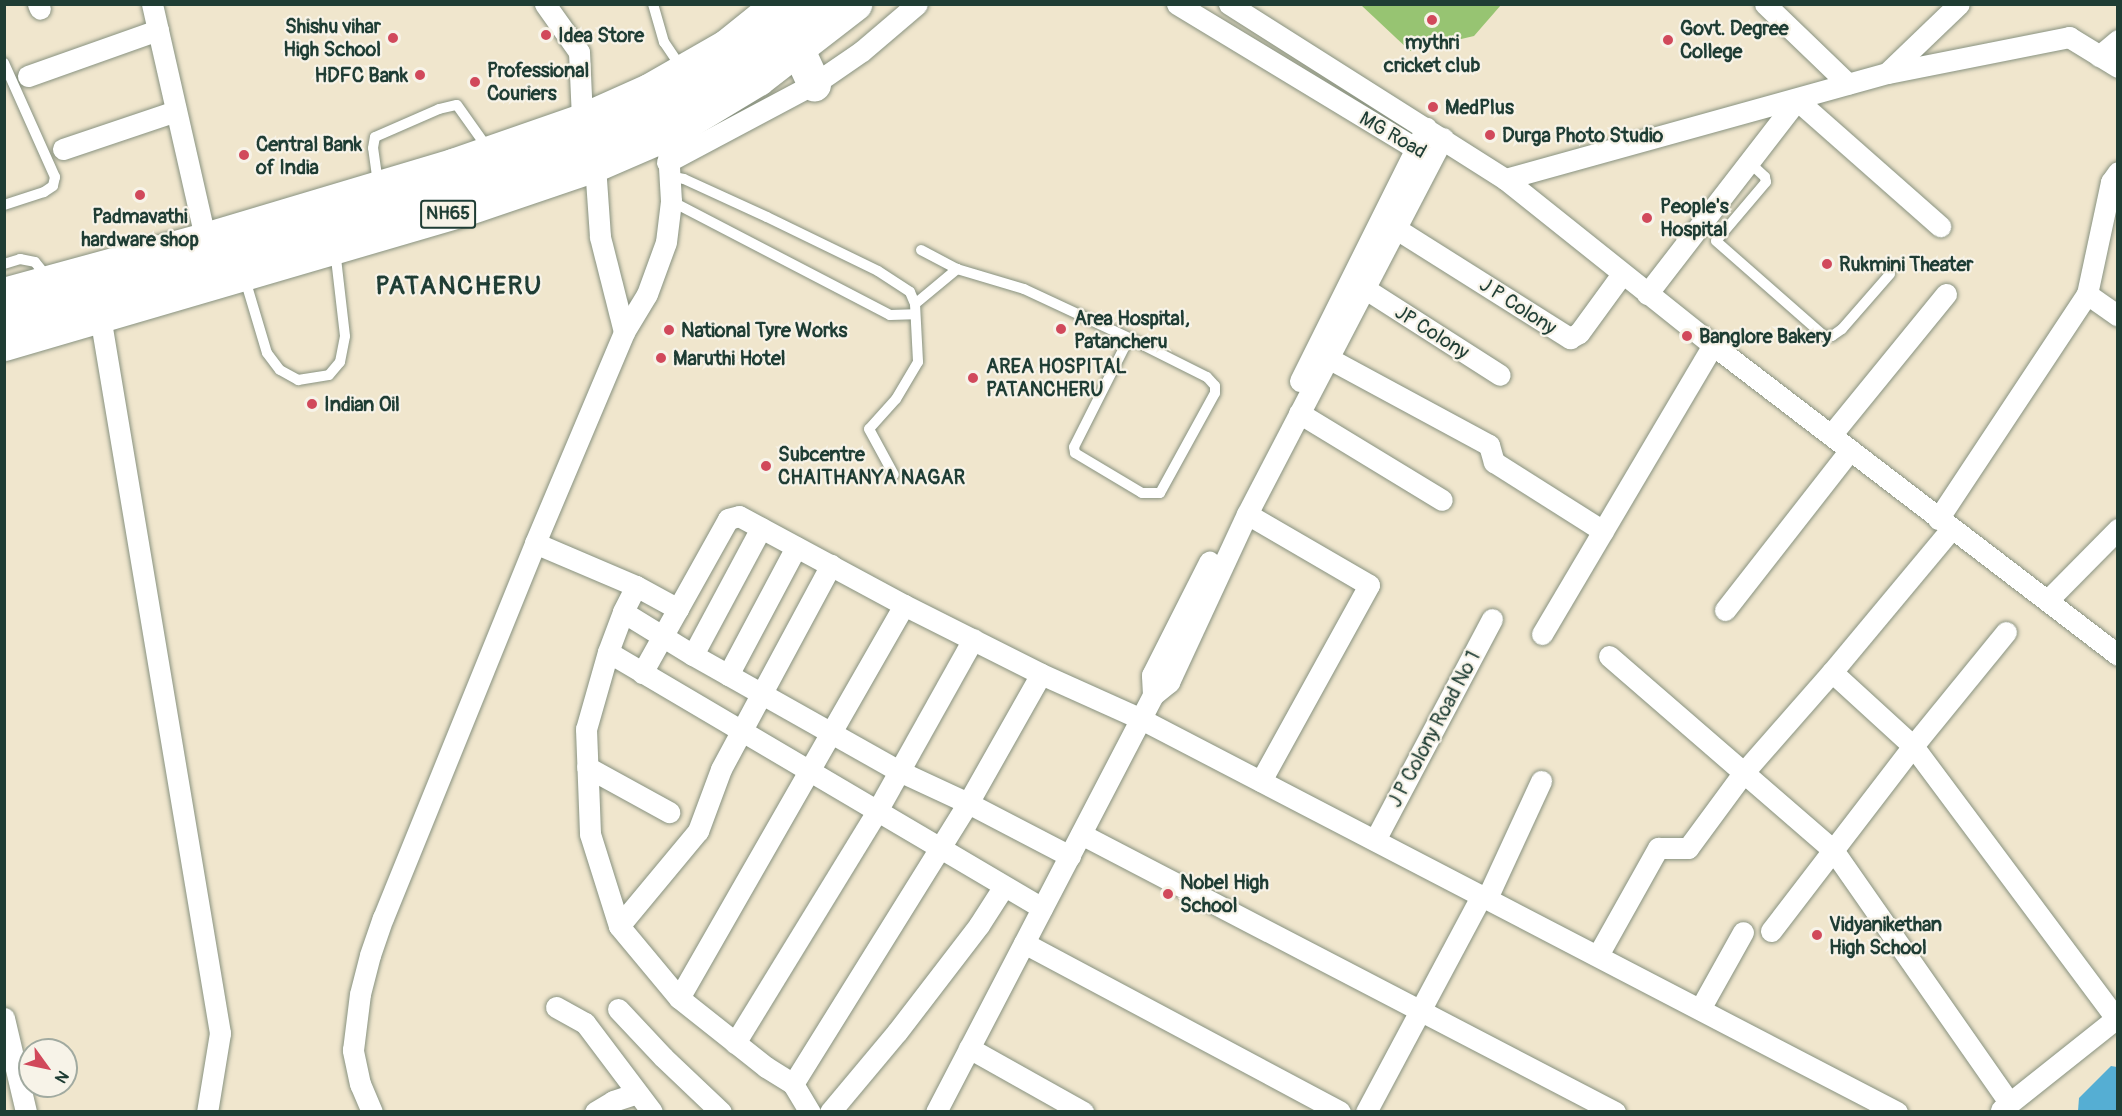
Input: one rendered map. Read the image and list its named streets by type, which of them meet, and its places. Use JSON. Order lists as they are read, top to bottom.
{
  "streets": {
    "highway": ["NH65"],
    "street": [
      "MG Road",
      "J P Colony",
      "JP Colony",
      "J P Colony Road No 1"
    ]
  },
  "districts": ["PATANCHERU"],
  "places": [
    "mythri cricket club",
    "Idea Store",
    "Shishu vihar High School",
    "Govt. Degree College",
    "HDFC Bank",
    "Professional Couriers",
    "MedPlus",
    "Durga Photo Studio",
    "Central Bank of India",
    "Padmavathi hardware shop",
    "People's Hospital",
    "Rukmini Theater",
    "Area Hospital, Patancheru",
    "National Tyre Works",
    "Banglore Bakery",
    "Maruthi Hotel",
    "AREA HOSPITAL PATANCHERU",
    "Indian Oil",
    "Subcentre CHAITHANYA NAGAR",
    "Nobel High School",
    "Vidyanikethan High School"
  ],
  "north": "bottom right"
}
